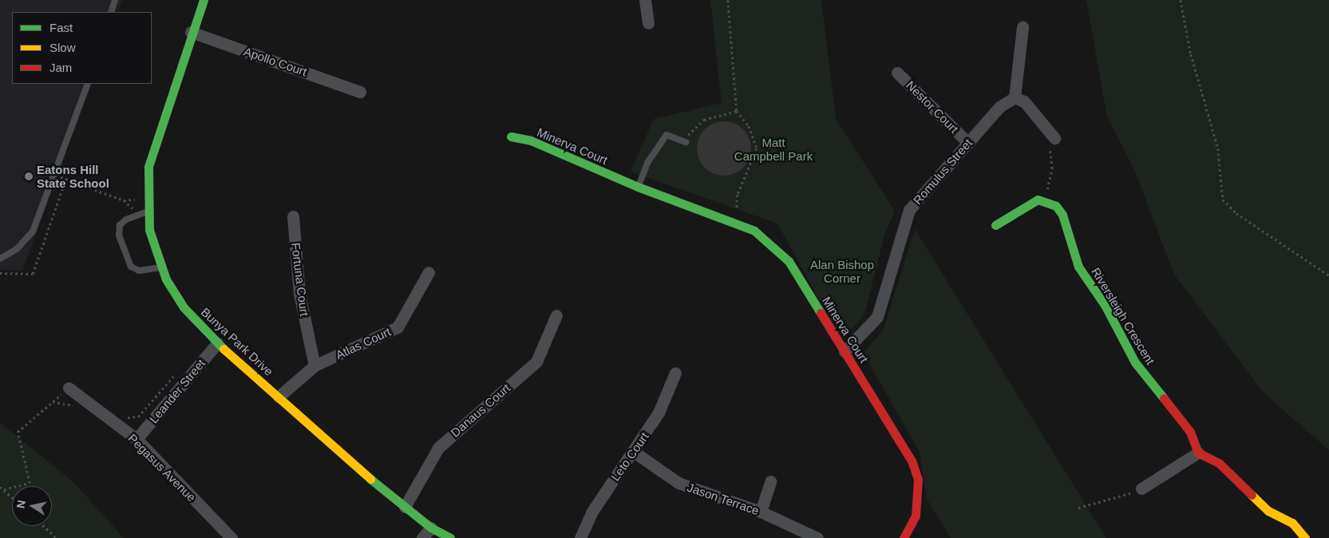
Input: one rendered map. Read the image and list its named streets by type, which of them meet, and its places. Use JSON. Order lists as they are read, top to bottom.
{
  "streets": {
    "street": [
      "Apollo Court",
      "Nestor Court",
      "Minerva Court",
      "Romulus Street",
      "Fortuna Court",
      "Riversleigh Crescent",
      "Bunya Park Drive",
      "Atlas Court",
      "Leander Street",
      "Danaus Court",
      "Leto Court",
      "Pegasus Avenue",
      "Jason Terrace"
    ]
  },
  "crossings": [
    ["Apollo Court", "Bunya Park Drive"],
    ["Nestor Court", "Romulus Street"],
    ["Minerva Court", "Romulus Street"],
    ["Fortuna Court", "Atlas Court"],
    ["Bunya Park Drive", "Atlas Court"],
    ["Bunya Park Drive", "Leander Street"],
    ["Bunya Park Drive", "Danaus Court"],
    ["Leander Street", "Pegasus Avenue"],
    ["Leto Court", "Jason Terrace"]
  ],
  "parks": ["Matt Campbell Park", "Alan Bishop Corner"],
  "places": ["Eatons Hill State School"],
  "legend": ["Fast", "Slow", "Jam"],
  "north": "left"
}
